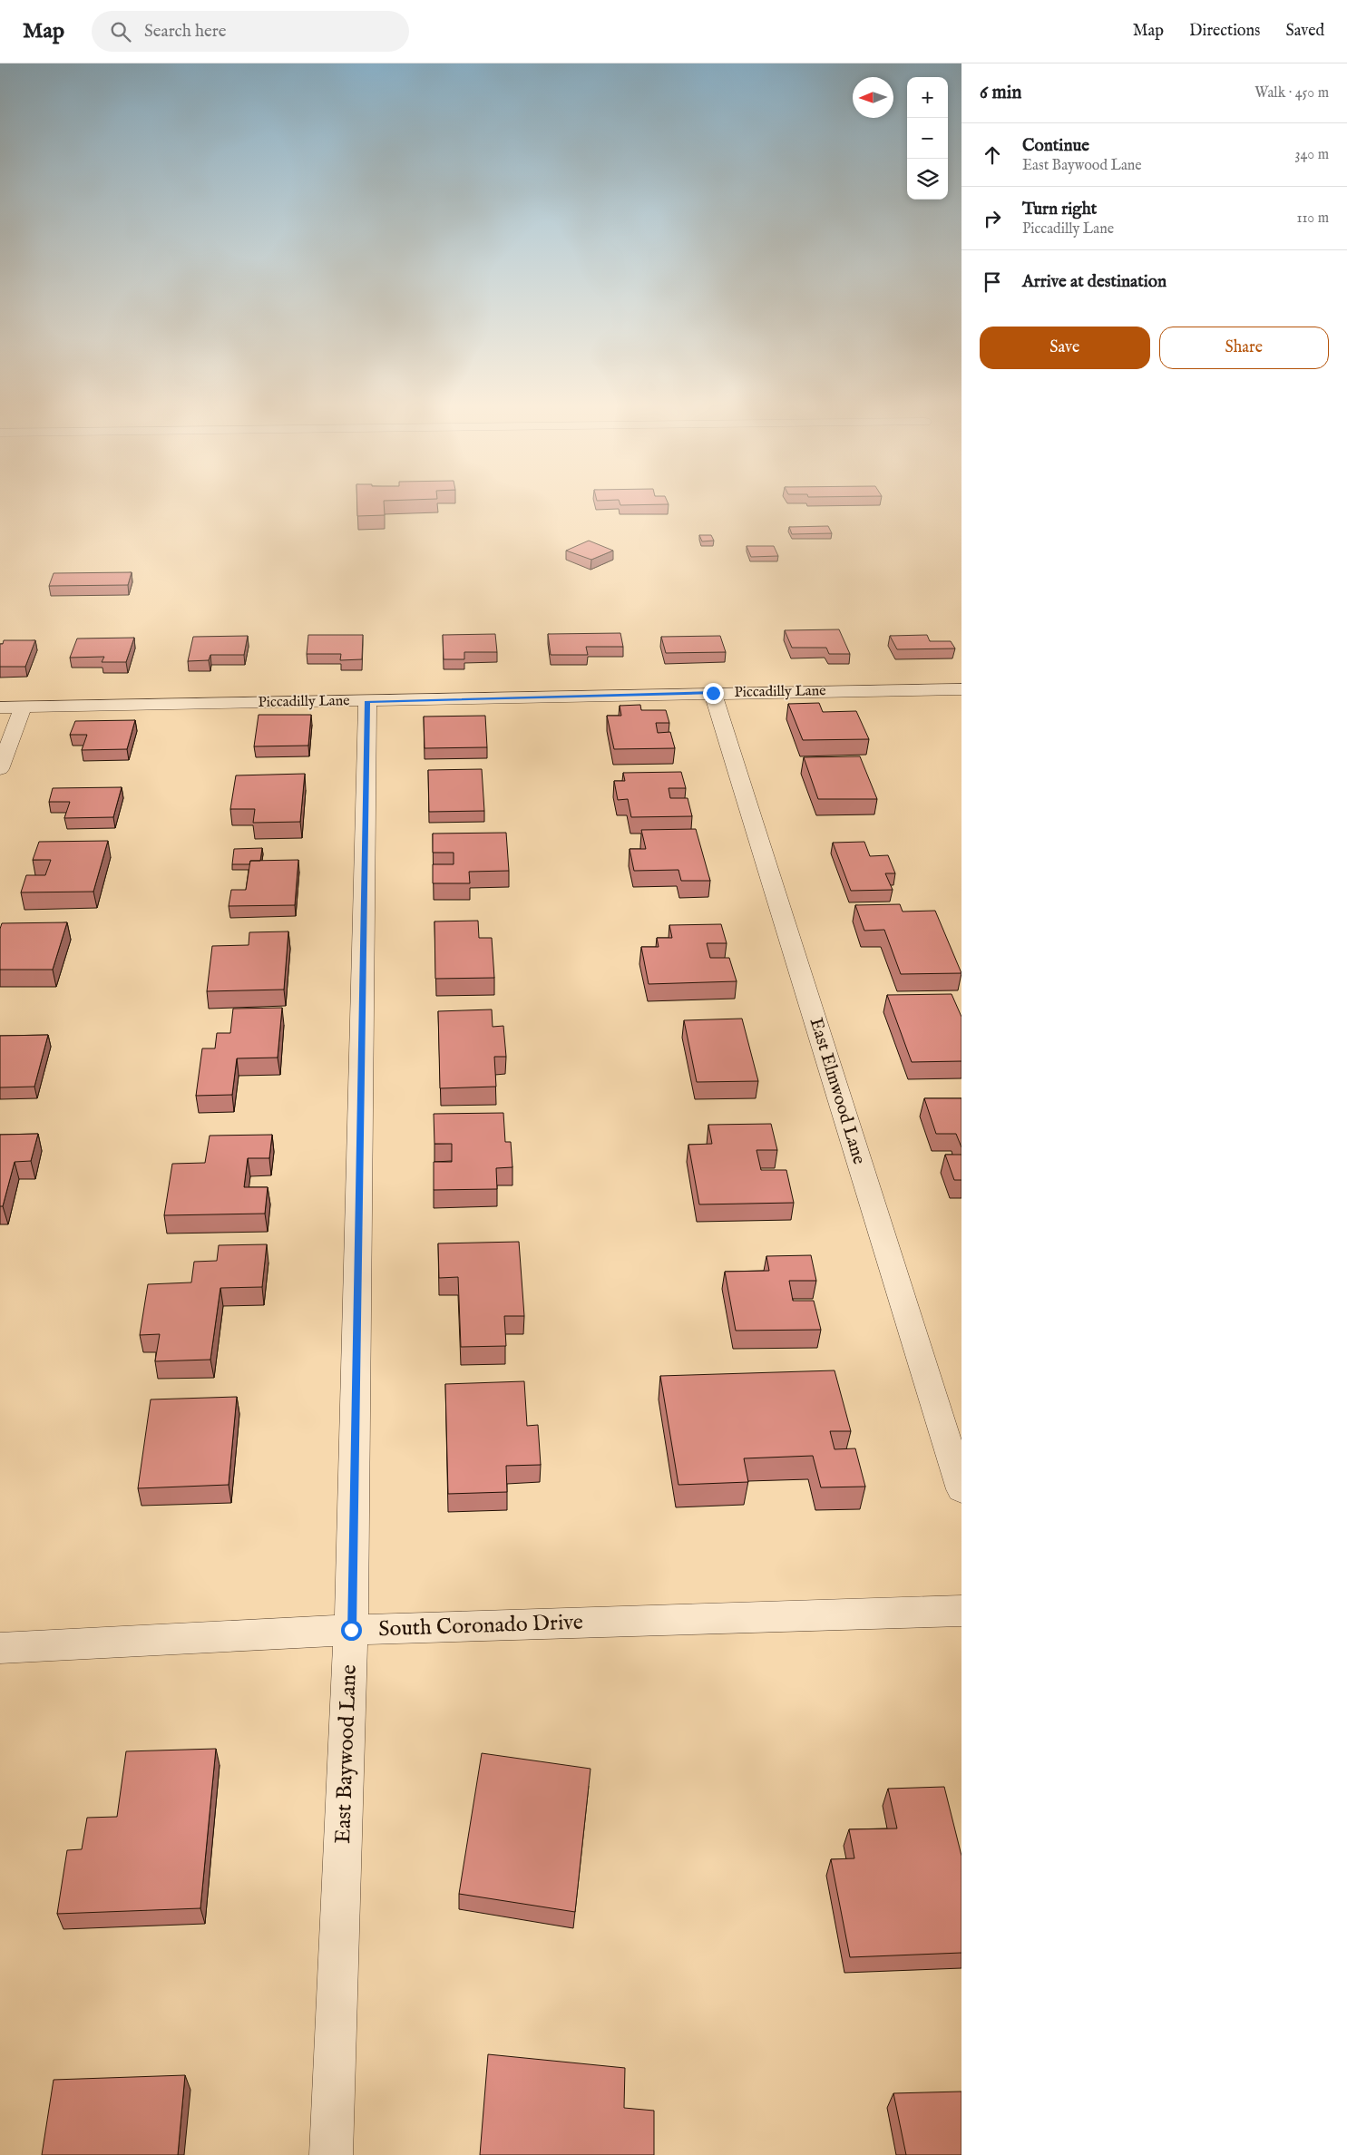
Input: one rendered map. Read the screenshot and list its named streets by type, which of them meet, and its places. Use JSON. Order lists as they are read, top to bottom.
{
  "streets": {
    "street": [
      "Piccadilly Lane",
      "East Elmwood Lane",
      "South Coronado Drive",
      "East Baywood Lane"
    ]
  },
  "crossings": [
    ["Piccadilly Lane", "East Elmwood Lane"],
    ["Piccadilly Lane", "East Baywood Lane"],
    ["South Coronado Drive", "East Baywood Lane"]
  ],
  "north": "left",
  "page": {
    "header": "Map",
    "search": "Search here",
    "nav": ["Map", "Directions", "Saved"],
    "heading": ["6 min", "Walk · 450 m"],
    "map_buttons": ["+", "−"],
    "list": [
      ["Continue", "East Baywood Lane", "340 m"],
      ["Turn right", "Piccadilly Lane", "110 m"],
      "Arrive at destination"
    ],
    "buttons": ["Save", "Share"]
  }
}
